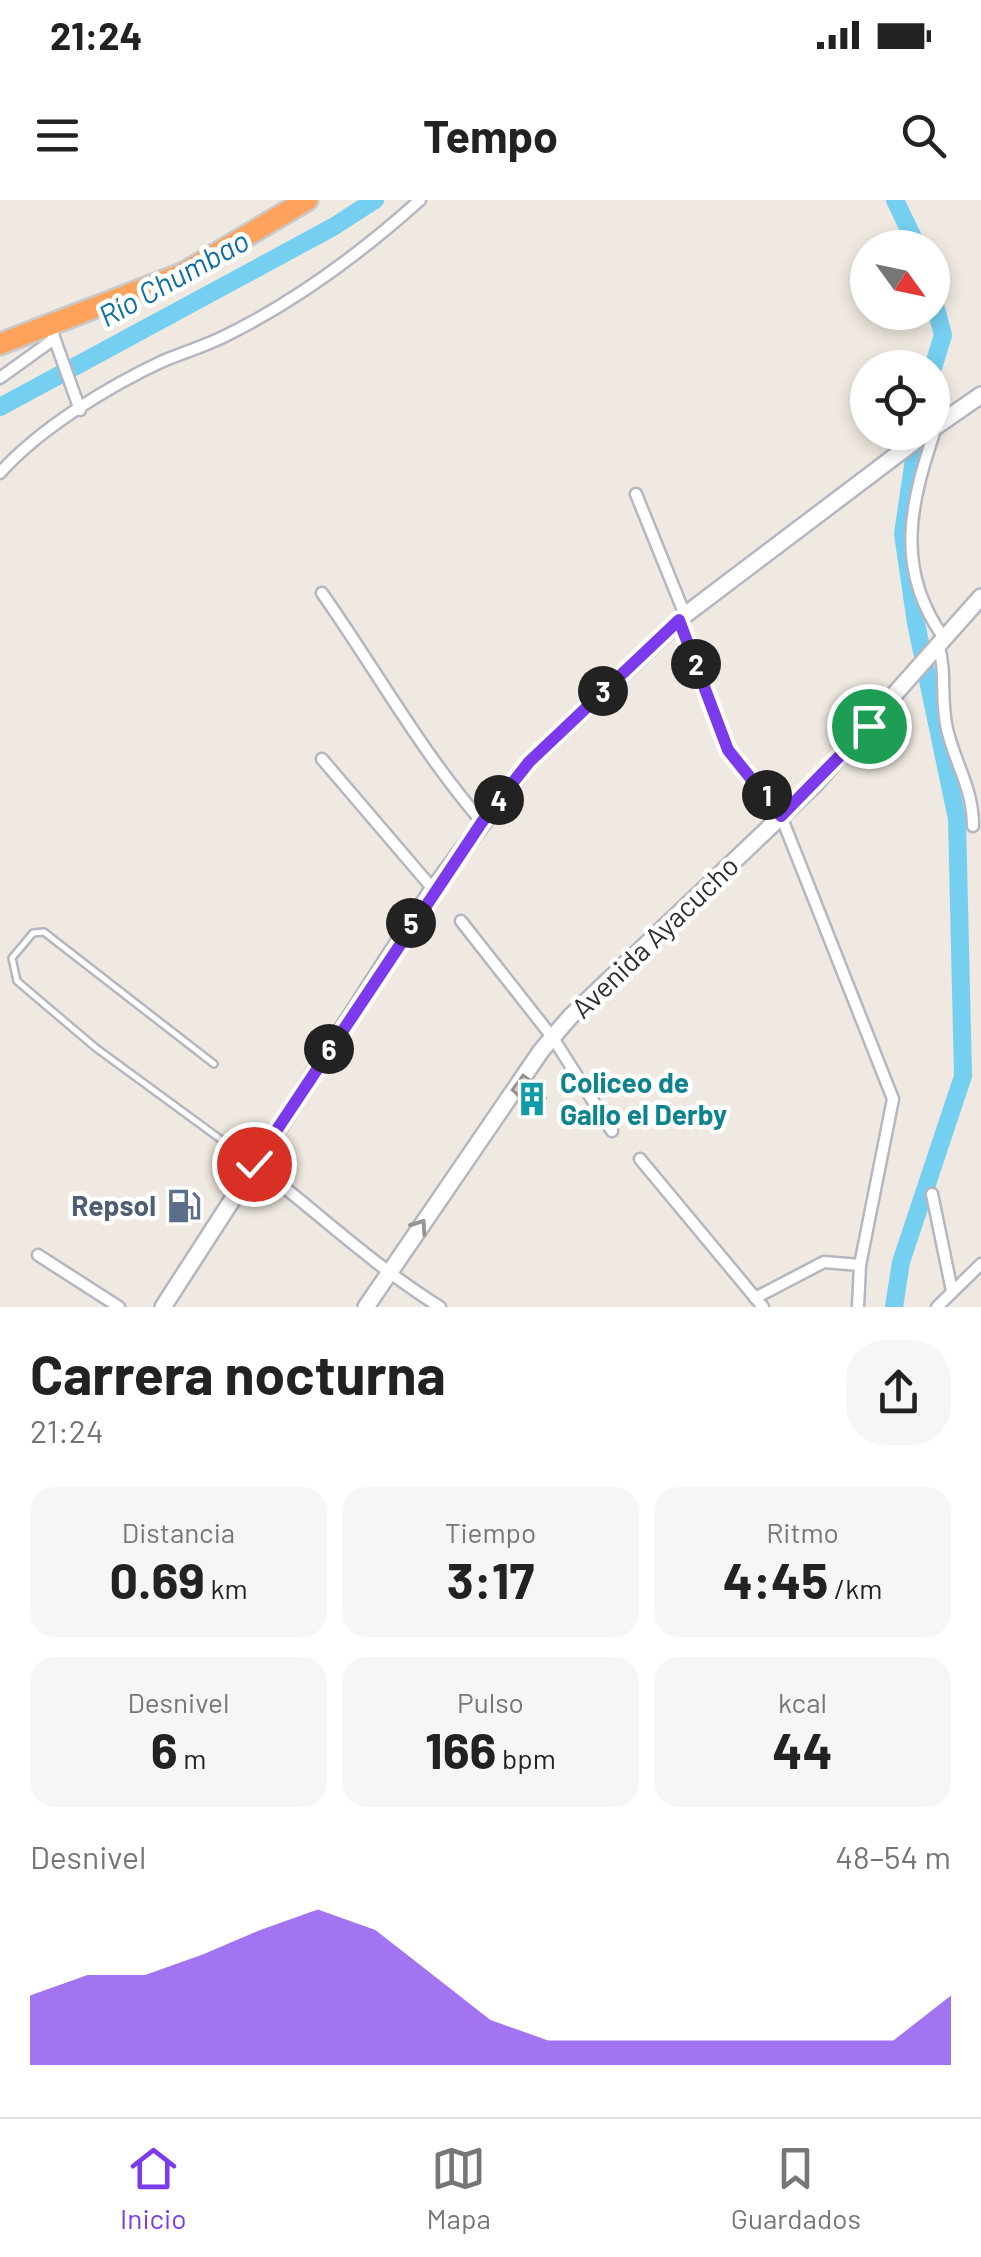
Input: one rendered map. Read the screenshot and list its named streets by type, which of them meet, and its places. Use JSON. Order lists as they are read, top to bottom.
{
  "streets": {
    "main road": ["Avenida Ayacucho"]
  },
  "water": ["Río Chumbao"],
  "places": {
    "building": ["Coliceo de Gallo el Derby"],
    "fuel station": ["Repsol"]
  },
  "north": "bottom right",
  "page": {
    "status": "21:24",
    "header": "Tempo",
    "pins": [
      "2",
      "3",
      "1",
      "4",
      "5",
      "6"
    ],
    "heading": ["Carrera nocturna", "21:24"],
    "stats": [
      ["Distancia", "0.69 km"],
      ["Tiempo", "3:17"],
      ["Ritmo", "4:45 /km"],
      ["Desnivel", "6 m"],
      ["Pulso", "166 bpm"],
      ["kcal", "44"]
    ],
    "chart": ["Desnivel", "48–54 m"],
    "tabs": ["Inicio", "Mapa", "Guardados"]
  }
}
